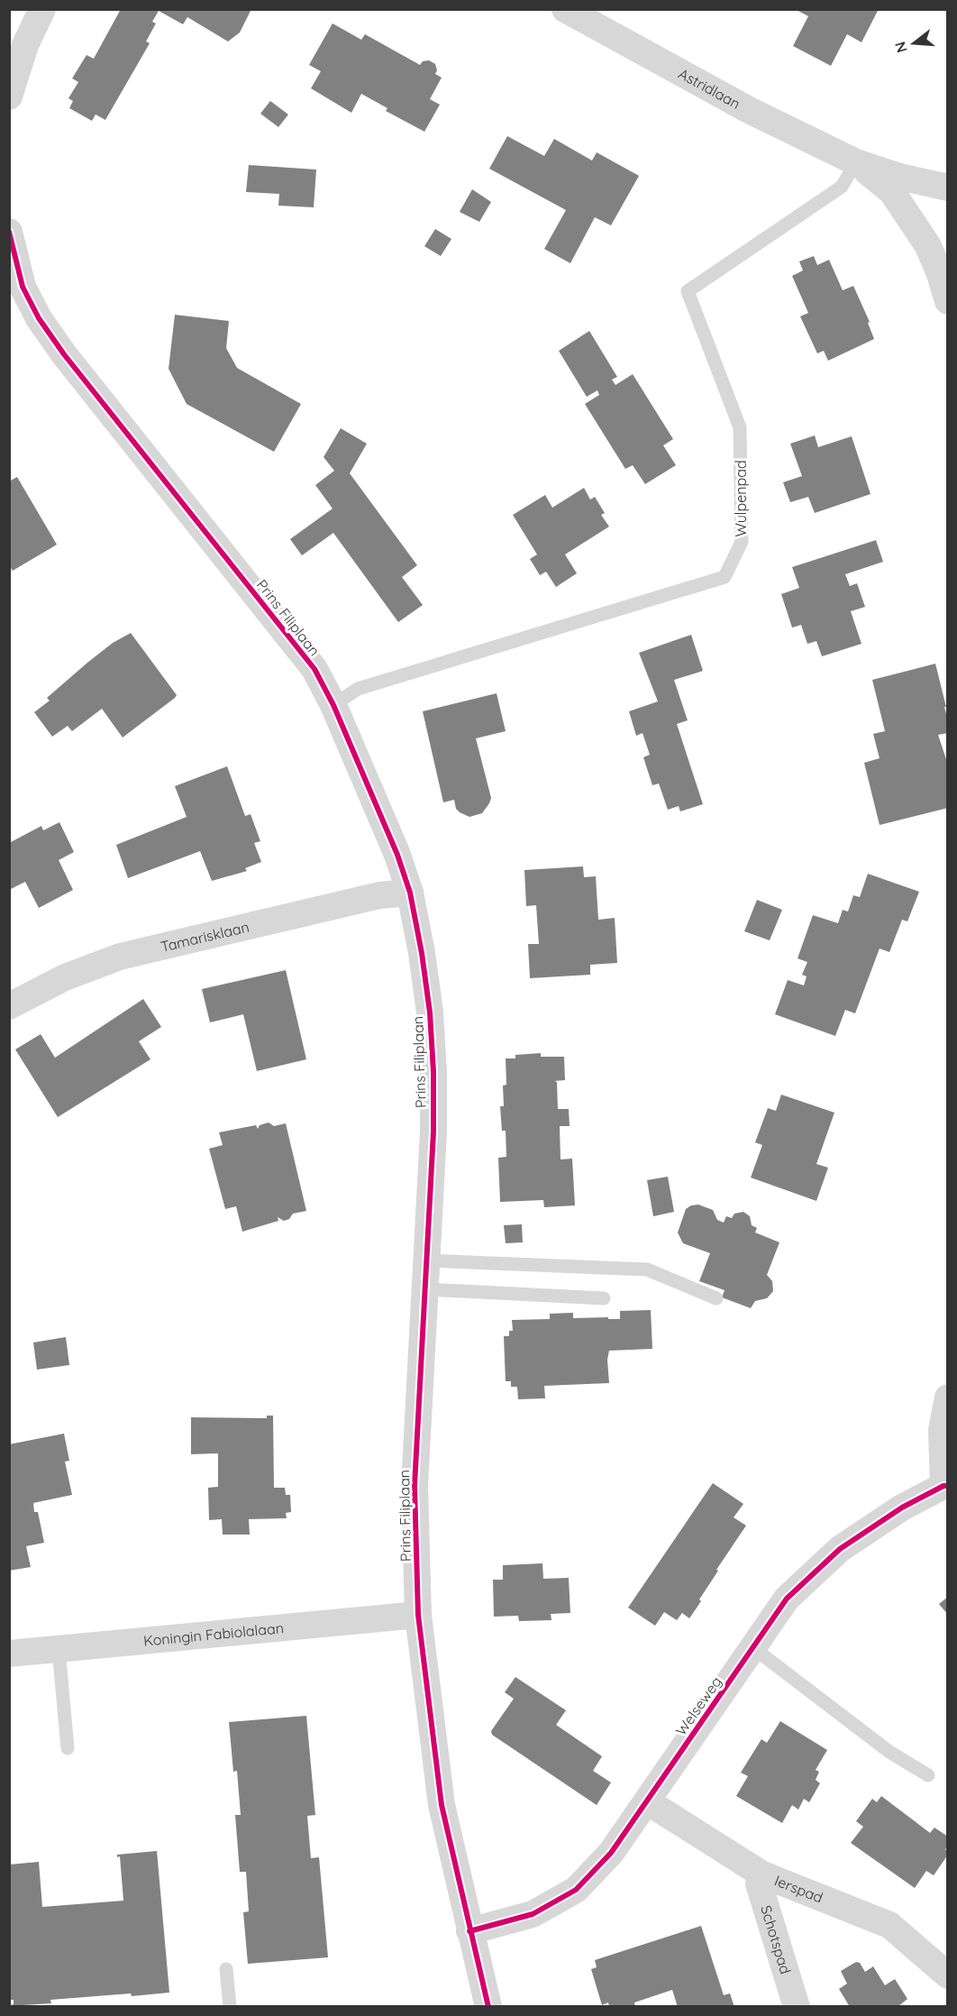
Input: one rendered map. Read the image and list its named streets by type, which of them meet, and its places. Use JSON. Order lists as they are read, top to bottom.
{
  "streets": {
    "street": [
      "Astridlaan",
      "Prins Filiplaan",
      "Tamarisklaan",
      "Koningin Fabiolalaan",
      "Welseweg",
      "Ierspad",
      "Schotspad"
    ],
    "lane": ["Wulpenpad"]
  },
  "crossings": [
    ["Astridlaan", "Wulpenpad"],
    ["Wulpenpad", "Prins Filiplaan"],
    ["Prins Filiplaan", "Tamarisklaan"],
    ["Prins Filiplaan", "Koningin Fabiolalaan"],
    ["Prins Filiplaan", "Welseweg"],
    ["Welseweg", "Ierspad"],
    ["Ierspad", "Schotspad"]
  ],
  "north": "left"
}
